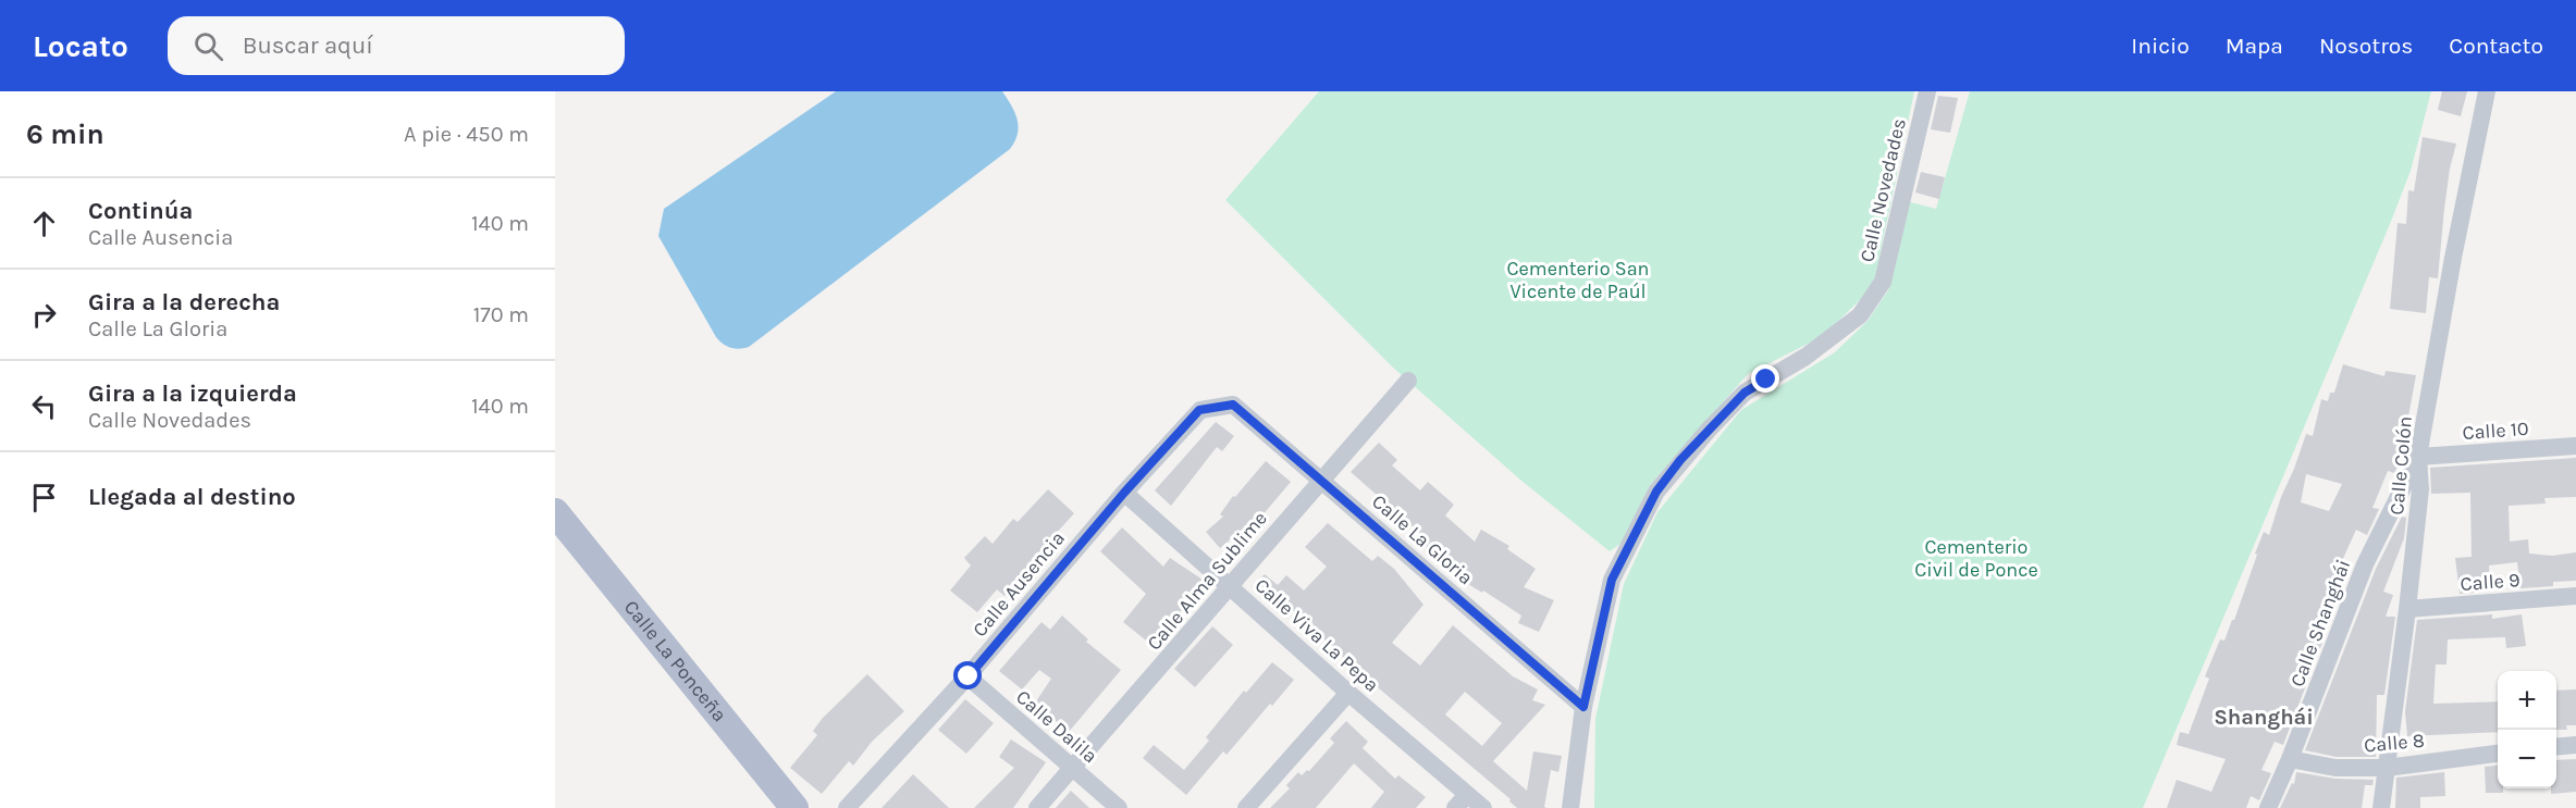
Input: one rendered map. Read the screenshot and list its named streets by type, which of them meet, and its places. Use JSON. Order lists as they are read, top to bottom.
{
  "streets": {
    "main road": ["Calle La Ponceña"],
    "street": [
      "Calle Novedades",
      "Calle 10",
      "Calle Colón",
      "Calle La Gloria",
      "Calle Alma Sublime",
      "Calle 9",
      "Calle Ausencia",
      "Calle Shanghái",
      "Calle Viva La Pepa",
      "Calle Dalila",
      "Calle 8"
    ]
  },
  "crossings": [
    ["Calle Novedades", "Calle La Gloria"],
    ["Calle 10", "Calle Colón"],
    ["Calle 10", "Calle Shanghái"],
    ["Calle Colón", "Calle 9"],
    ["Calle Colón", "Calle Shanghái"],
    ["Calle Colón", "Calle 8"],
    ["Calle La Gloria", "Calle Alma Sublime"],
    ["Calle La Gloria", "Calle Ausencia"],
    ["Calle Alma Sublime", "Calle Viva La Pepa"],
    ["Calle Alma Sublime", "Calle Dalila"],
    ["Calle Ausencia", "Calle Viva La Pepa"],
    ["Calle Ausencia", "Calle Dalila"],
    ["Calle Shanghái", "Calle 8"]
  ],
  "districts": ["Shanghái"],
  "parks": ["Cementerio San Vicente de Paúl", "Cementerio Civil de Ponce"],
  "page": {
    "header": "Locato",
    "search": "Buscar aquí",
    "nav": [
      "Inicio",
      "Mapa",
      "Nosotros",
      "Contacto"
    ],
    "heading": ["6 min", "A pie · 450 m"],
    "list": [
      ["Continúa", "Calle Ausencia", "140 m"],
      ["Gira a la derecha", "Calle La Gloria", "170 m"],
      ["Gira a la izquierda", "Calle Novedades", "140 m"],
      "Llegada al destino"
    ],
    "map_buttons": ["+", "−"]
  }
}
